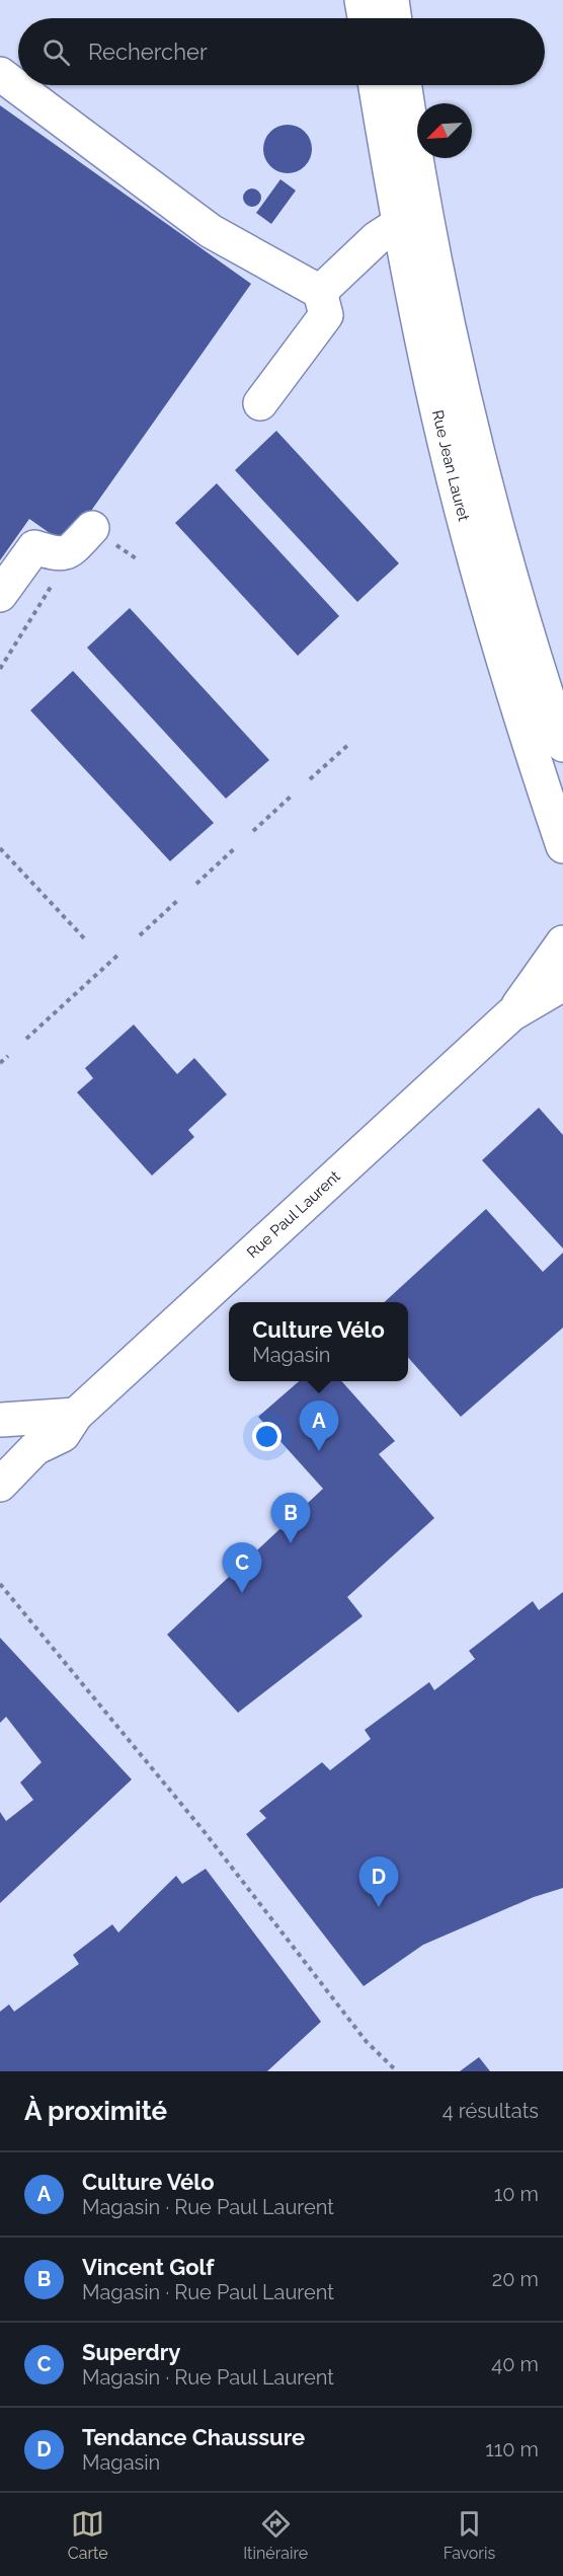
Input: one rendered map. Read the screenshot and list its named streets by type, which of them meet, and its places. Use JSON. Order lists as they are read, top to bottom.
{
  "streets": {
    "street": ["Rue Jean Lauret", "Rue Paul Laurent"]
  },
  "north": "bottom left",
  "page": {
    "search": "Rechercher",
    "popup": ["Culture Vélo", "Magasin"],
    "pins": [
      "A",
      "B",
      "C",
      "D"
    ],
    "heading": ["À proximité", "4 résultats"],
    "list": [
      {
        "mark": "A",
        "name": "Culture Vélo",
        "note": "Magasin · Rue Paul Laurent",
        "value": "10 m"
      },
      {
        "mark": "B",
        "name": "Vincent Golf",
        "note": "Magasin · Rue Paul Laurent",
        "value": "20 m"
      },
      {
        "mark": "C",
        "name": "Superdry",
        "note": "Magasin · Rue Paul Laurent",
        "value": "40 m"
      },
      {
        "mark": "D",
        "name": "Tendance Chaussure",
        "note": "Magasin",
        "value": "110 m"
      }
    ],
    "nav": ["Carte", "Itinéraire", "Favoris"]
  }
}
